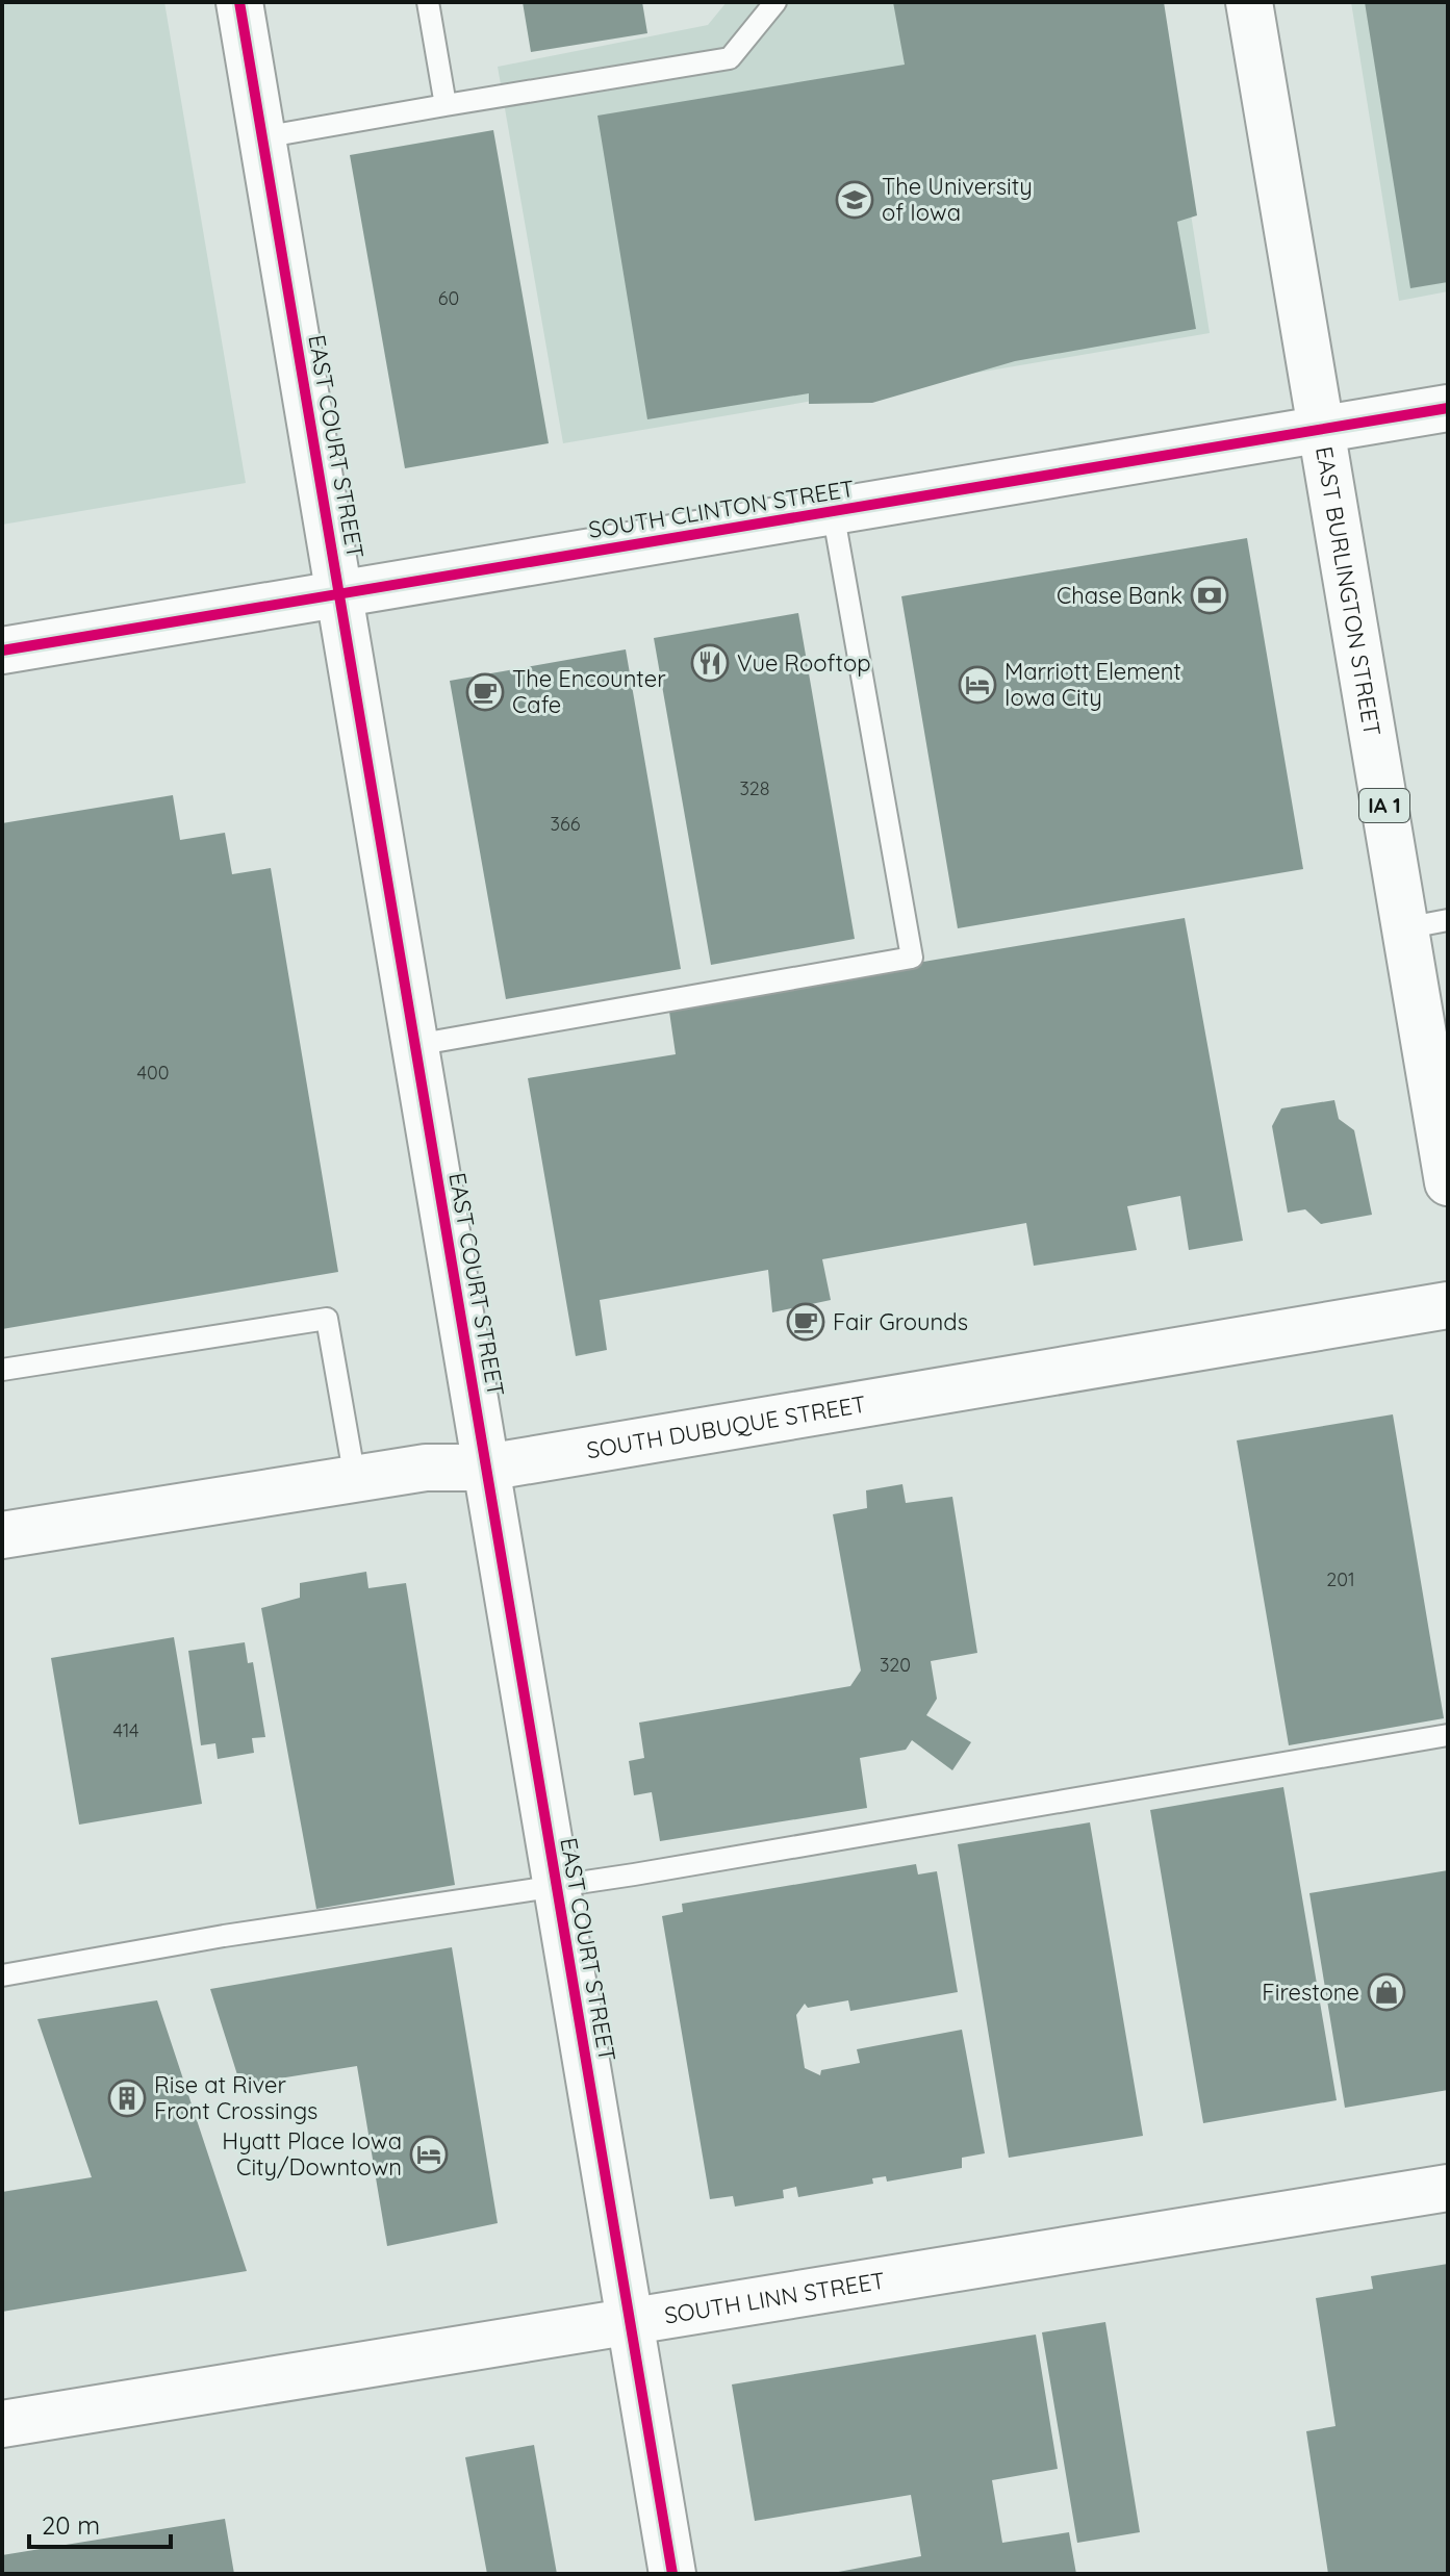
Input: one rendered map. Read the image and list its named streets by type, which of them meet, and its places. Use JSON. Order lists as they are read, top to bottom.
{
  "streets": {
    "street": [
      "EAST COURT STREET",
      "SOUTH CLINTON STREET",
      "EAST BURLINGTON STREET",
      "IA 1",
      "SOUTH DUBUQUE STREET",
      "SOUTH LINN STREET"
    ]
  },
  "crossings": [
    ["EAST COURT STREET", "SOUTH CLINTON STREET"],
    ["EAST COURT STREET", "SOUTH DUBUQUE STREET"],
    ["EAST COURT STREET", "SOUTH LINN STREET"],
    ["SOUTH CLINTON STREET", "EAST BURLINGTON STREET"]
  ],
  "places": {
    "school or university": ["The University of Iowa"],
    "bank": ["Chase Bank"],
    "restaurant": ["Vue Rooftop"],
    "hotel": ["Marriott Element Iowa City", "Hyatt Place Iowa City/Downtown"],
    "cafe": ["The Encounter Cafe", "Fair Grounds"],
    "shop": ["Firestone"],
    "building": ["Rise at River Front Crossings"]
  },
  "house_numbers": [
    "60",
    "328",
    "366",
    "400",
    "201",
    "320",
    "414"
  ],
  "scale_bar": "20 m"
}
